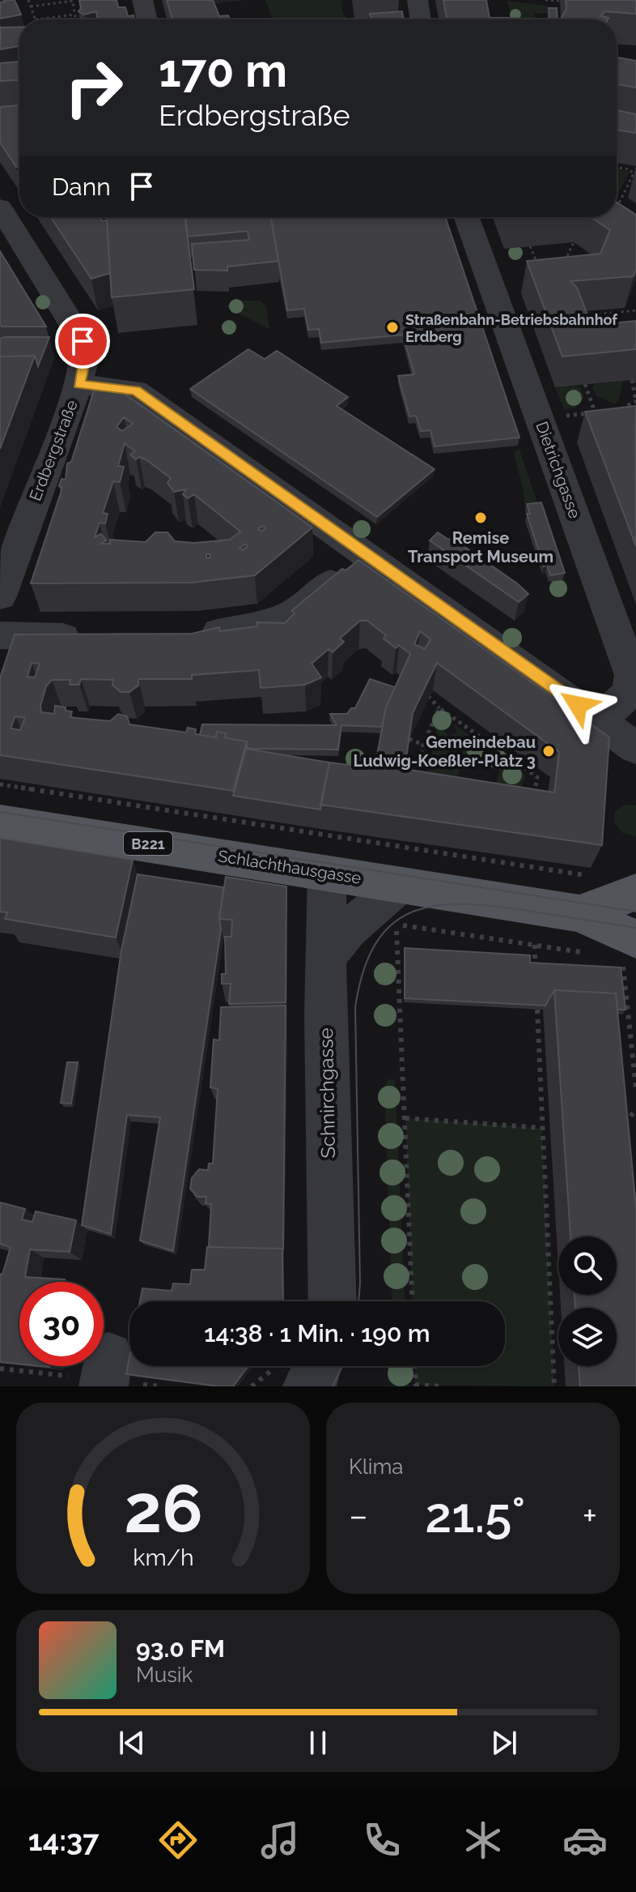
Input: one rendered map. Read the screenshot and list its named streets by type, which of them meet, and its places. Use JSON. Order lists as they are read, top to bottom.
{
  "streets": {
    "main road": ["B221", "Schlachthausgasse"],
    "street": ["Erdbergstraße", "Dietrichgasse", "Schnirchgasse"]
  },
  "crossings": [
    ["Schlachthausgasse", "Schnirchgasse"]
  ],
  "places": ["Straßenbahn-Betriebsbahnhof Erdberg", "Remise Transport Museum", "Gemeindebau Ludwig-Koeßler-Platz 3"],
  "page": {
    "turn": ["170 m", "Erdbergstraße"],
    "then": "Dann",
    "limit": "30",
    "trip": "14:38 · 1 Min. · 190 m",
    "tile": "Klima",
    "heat": ["−", "21.5°", "+"],
    "song": ["93.0 FM", "Musik"],
    "tabs": "14:37",
    "gauge": ["26", "km/h"]
  }
}
